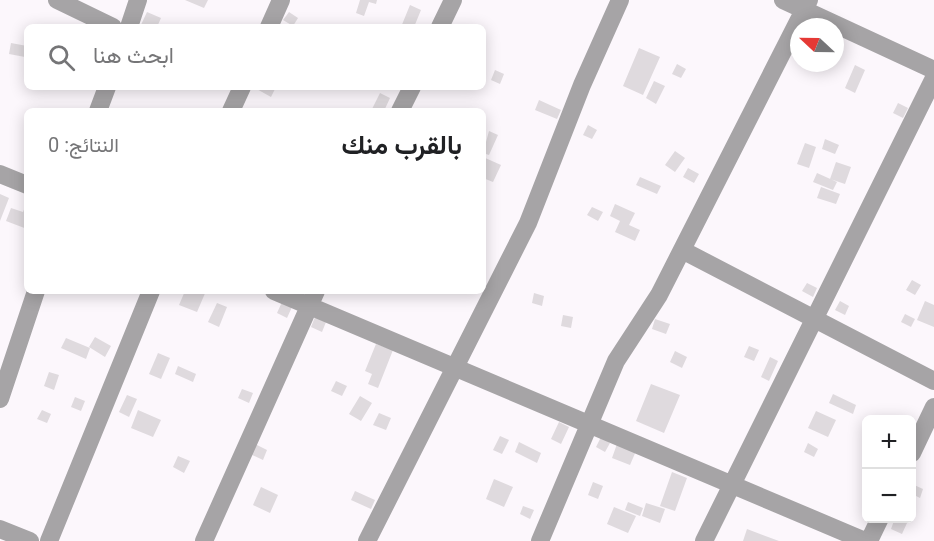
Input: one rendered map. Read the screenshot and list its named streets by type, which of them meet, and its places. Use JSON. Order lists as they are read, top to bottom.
{
  "north": "left",
  "page": {
    "search": "ابحث هنا",
    "heading": ["بالقرب منك", "النتائج: 0"],
    "map_buttons": ["+", "−"]
  }
}
